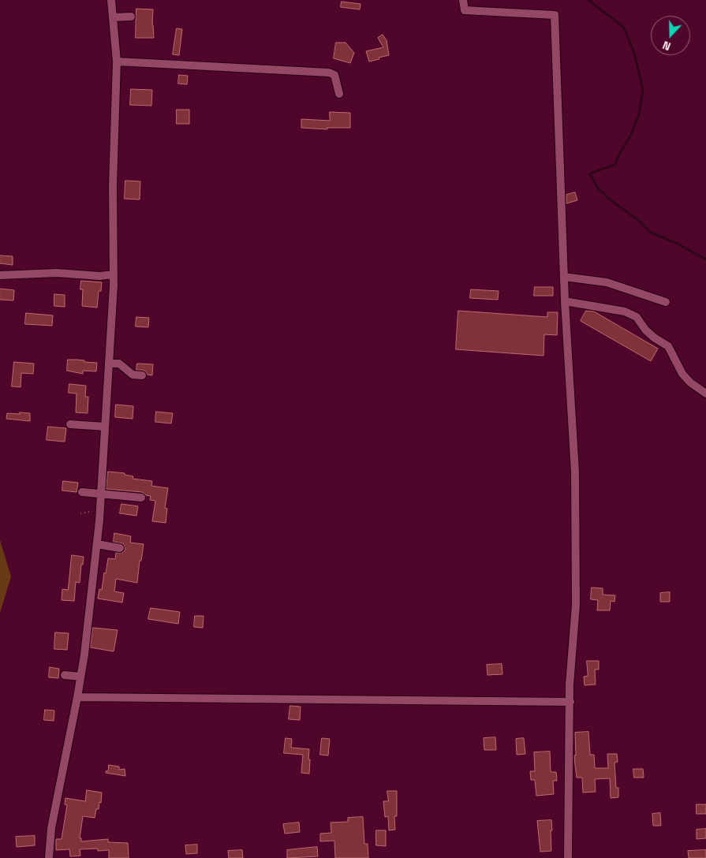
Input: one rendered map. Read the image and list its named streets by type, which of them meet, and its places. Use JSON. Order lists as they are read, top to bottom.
{
  "north": "bottom"
}
